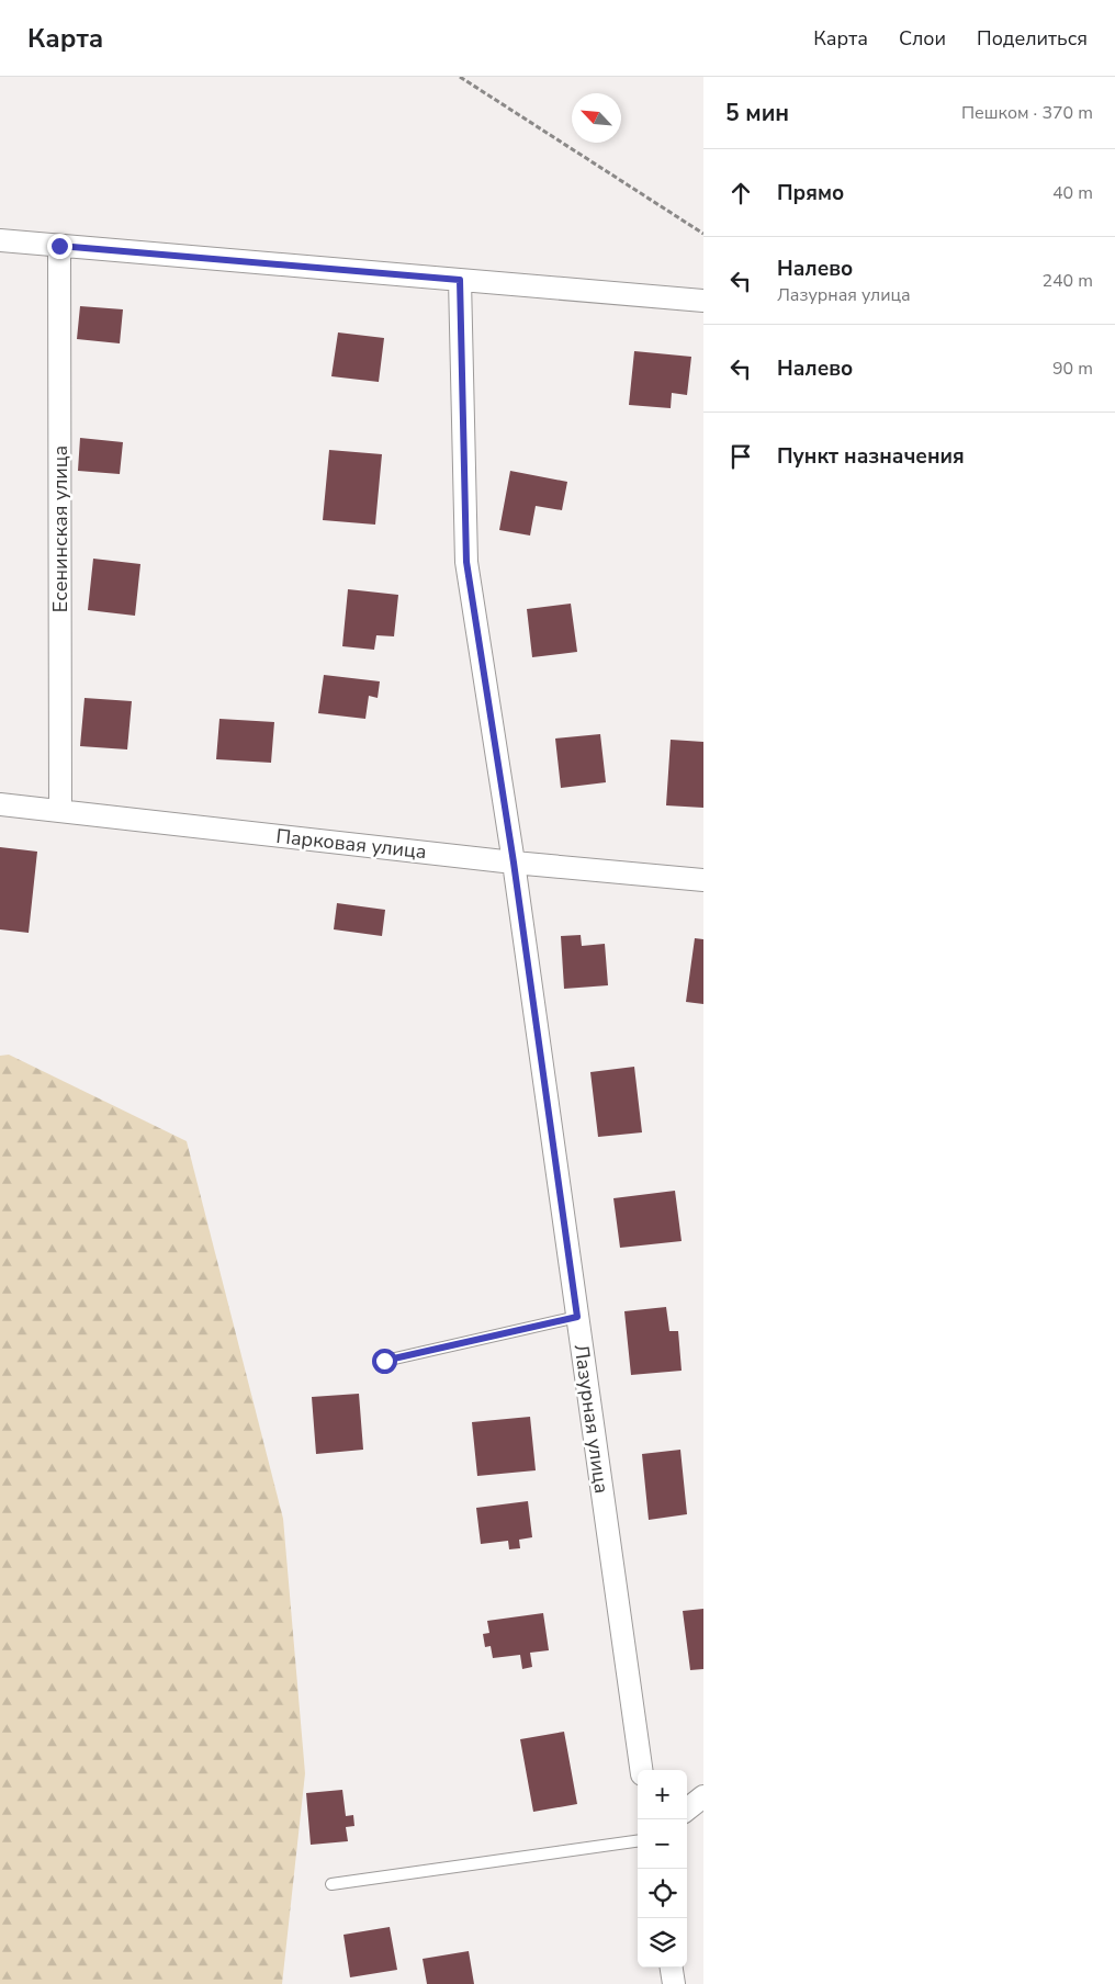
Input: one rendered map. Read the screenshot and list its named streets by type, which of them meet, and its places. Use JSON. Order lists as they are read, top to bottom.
{
  "streets": {
    "street": ["Есенинская улица", "Парковая улица", "Лазурная улица"]
  },
  "crossings": [
    ["Есенинская улица", "Парковая улица"],
    ["Парковая улица", "Лазурная улица"]
  ],
  "north": "top left",
  "page": {
    "header": "Карта",
    "nav": ["Карта", "Слои", "Поделиться"],
    "heading": ["5 мин", "Пешком · 370 m"],
    "list": [
      ["Прямо", "40 m"],
      ["Налево", "Лазурная улица", "240 m"],
      ["Налево", "90 m"],
      "Пункт назначения"
    ],
    "map_buttons": ["+", "−"]
  }
}
